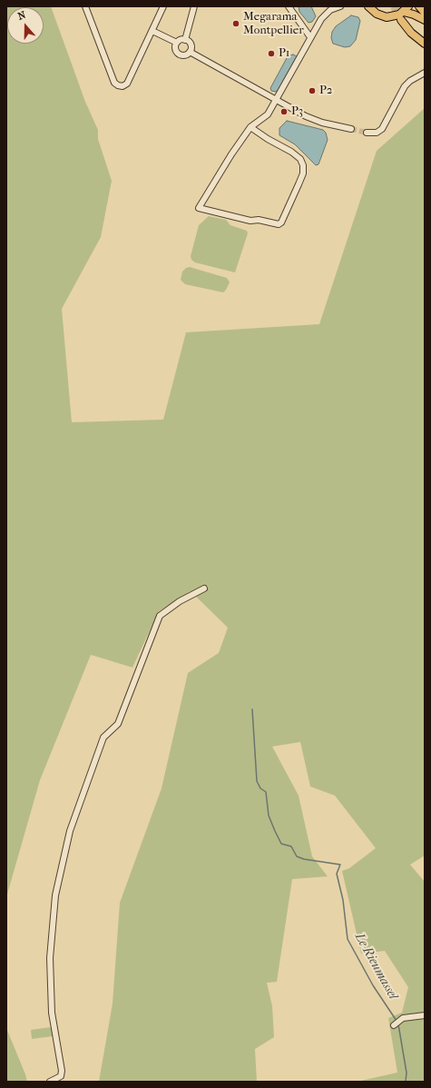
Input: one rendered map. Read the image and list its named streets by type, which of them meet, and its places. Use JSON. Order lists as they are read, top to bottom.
{
  "water": ["Le Rieumassel"],
  "places": [
    "Megarama Montpellier",
    "P1",
    "P2",
    "P3"
  ],
  "north": "top"
}
